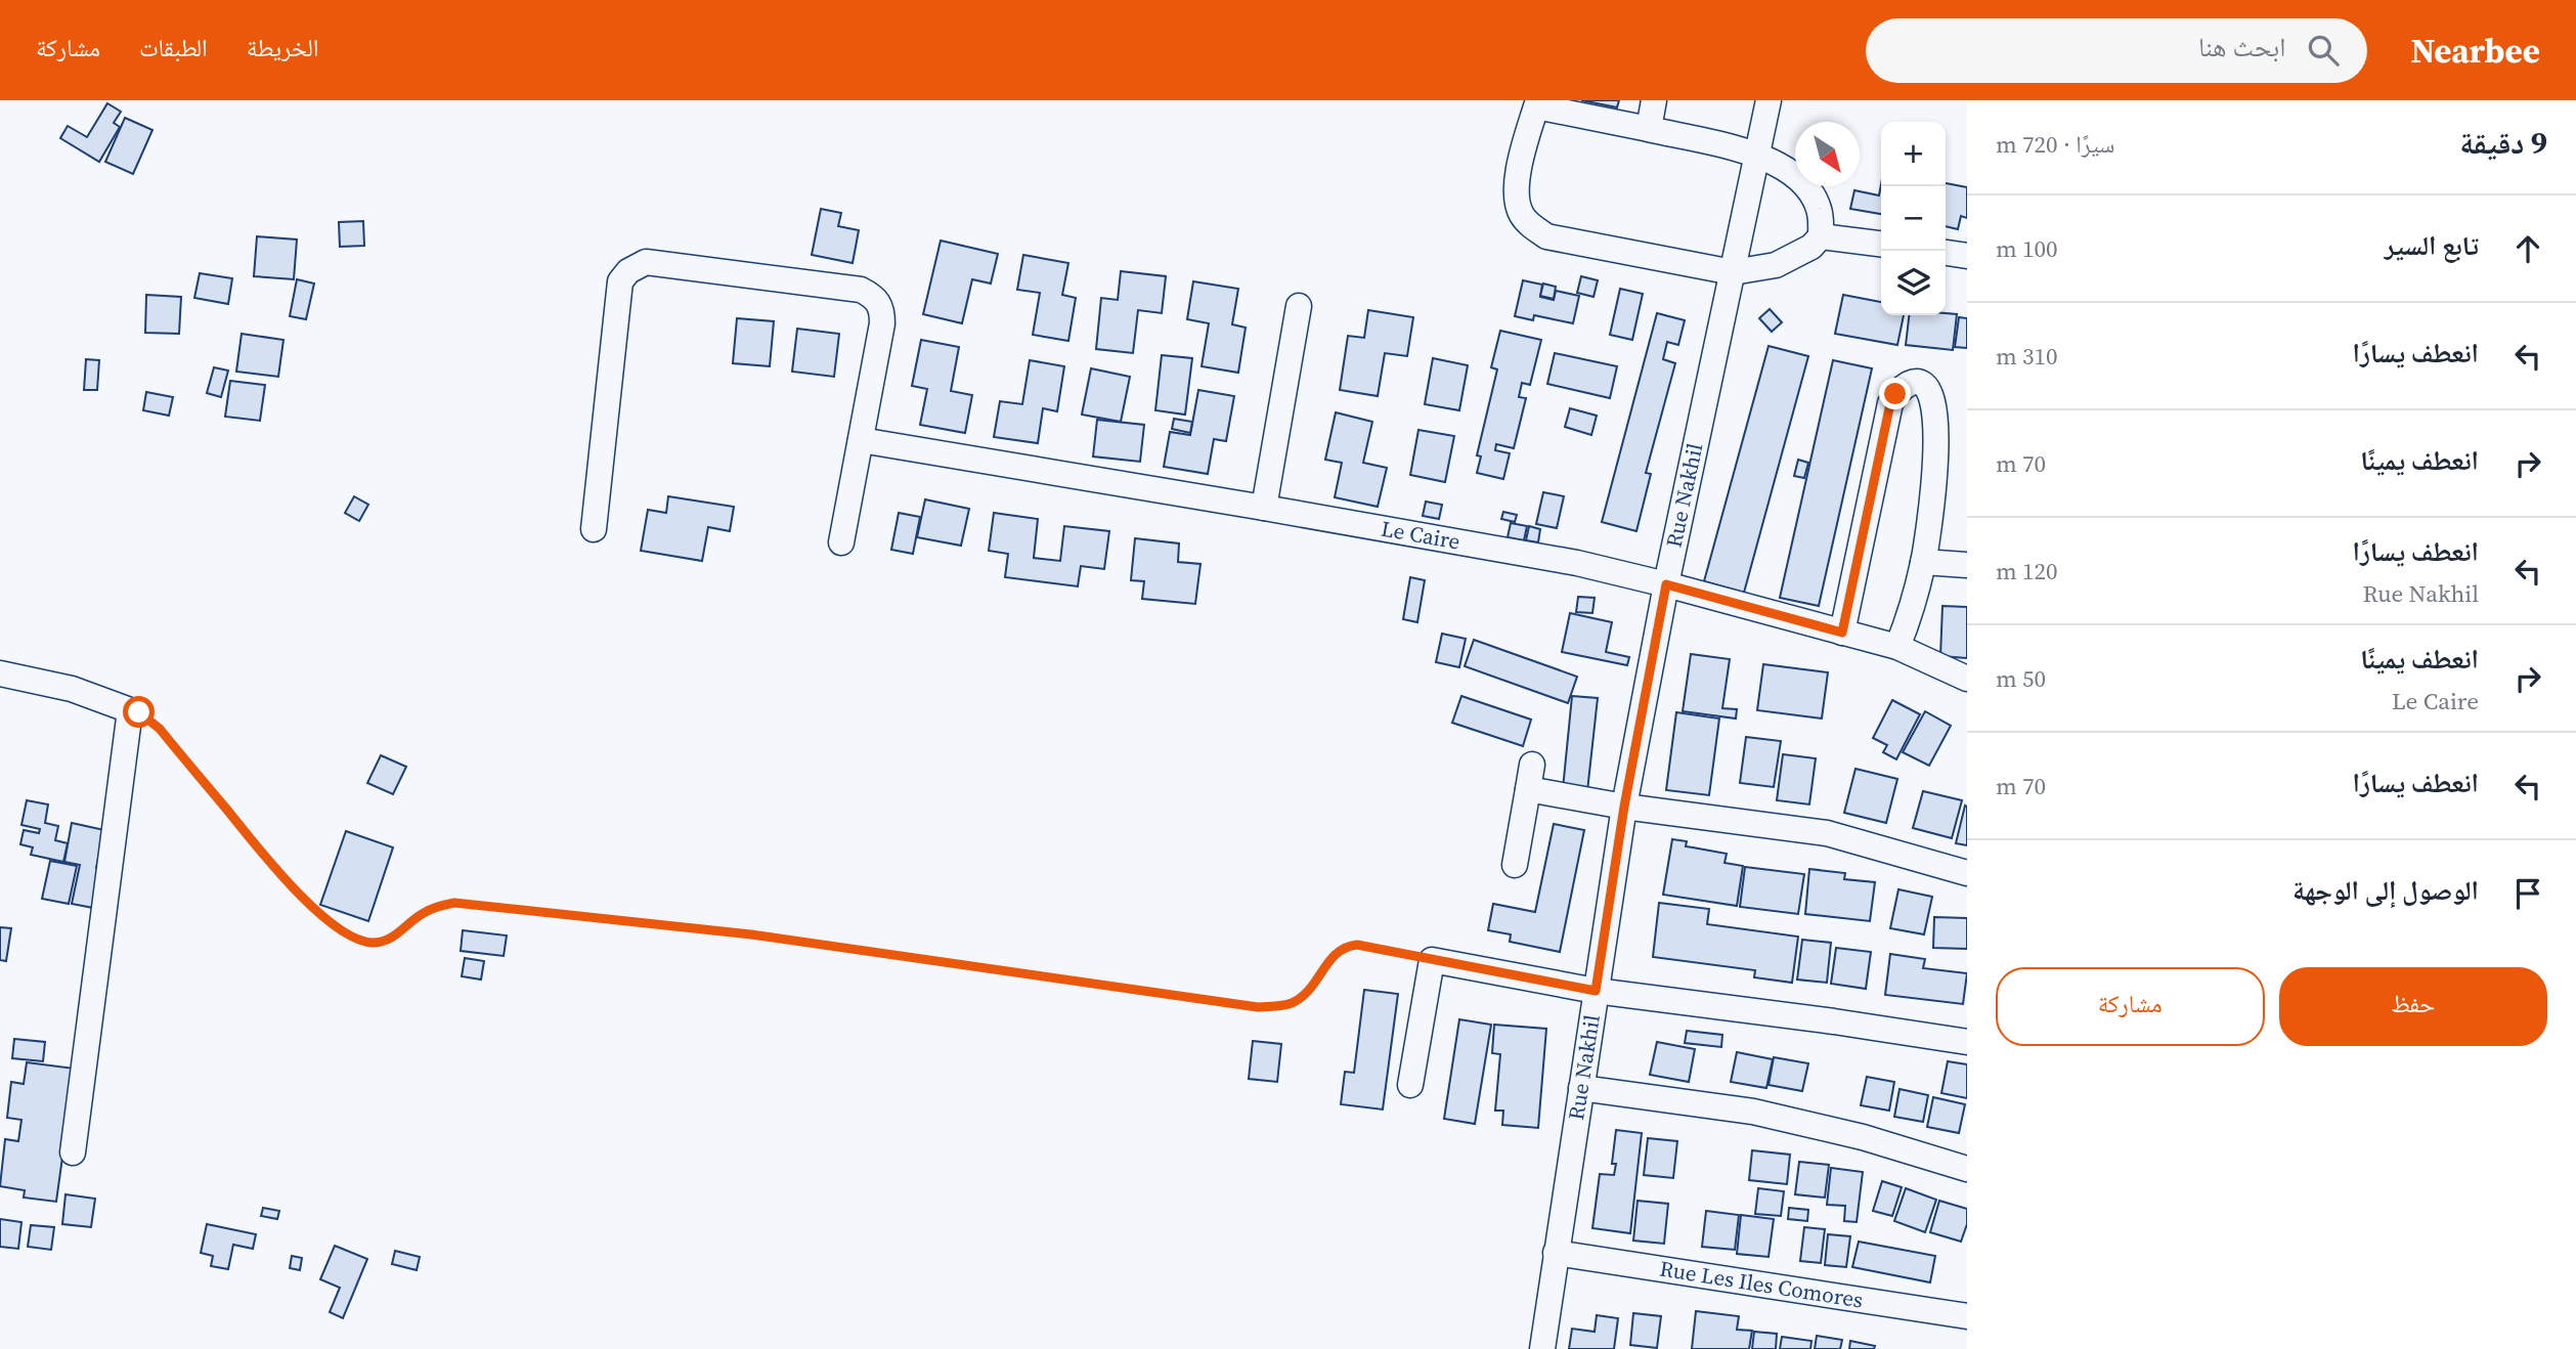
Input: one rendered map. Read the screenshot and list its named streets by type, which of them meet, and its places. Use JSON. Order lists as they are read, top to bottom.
{
  "streets": {
    "street": ["Rue Nakhil", "Le Caire", "Rue Les Iles Comores"]
  },
  "crossings": [
    ["Rue Nakhil", "Le Caire"],
    ["Rue Nakhil", "Rue Les Iles Comores"]
  ],
  "north": "bottom right",
  "page": {
    "header": "Nearbee",
    "search": "ابحث هنا",
    "nav": ["الخريطة", "الطبقات", "مشاركة"],
    "heading": ["9 دقيقة", "سيرًا · 720 m"],
    "map_buttons": ["+", "−"],
    "list": [
      ["تابع السير", "100 m"],
      ["انعطف يسارًا", "310 m"],
      ["انعطف يمينًا", "70 m"],
      ["انعطف يسارًا", "Rue Nakhil", "120 m"],
      ["انعطف يمينًا", "Le Caire", "50 m"],
      ["انعطف يسارًا", "70 m"],
      "الوصول إلى الوجهة"
    ],
    "buttons": ["حفظ", "مشاركة"]
  }
}
